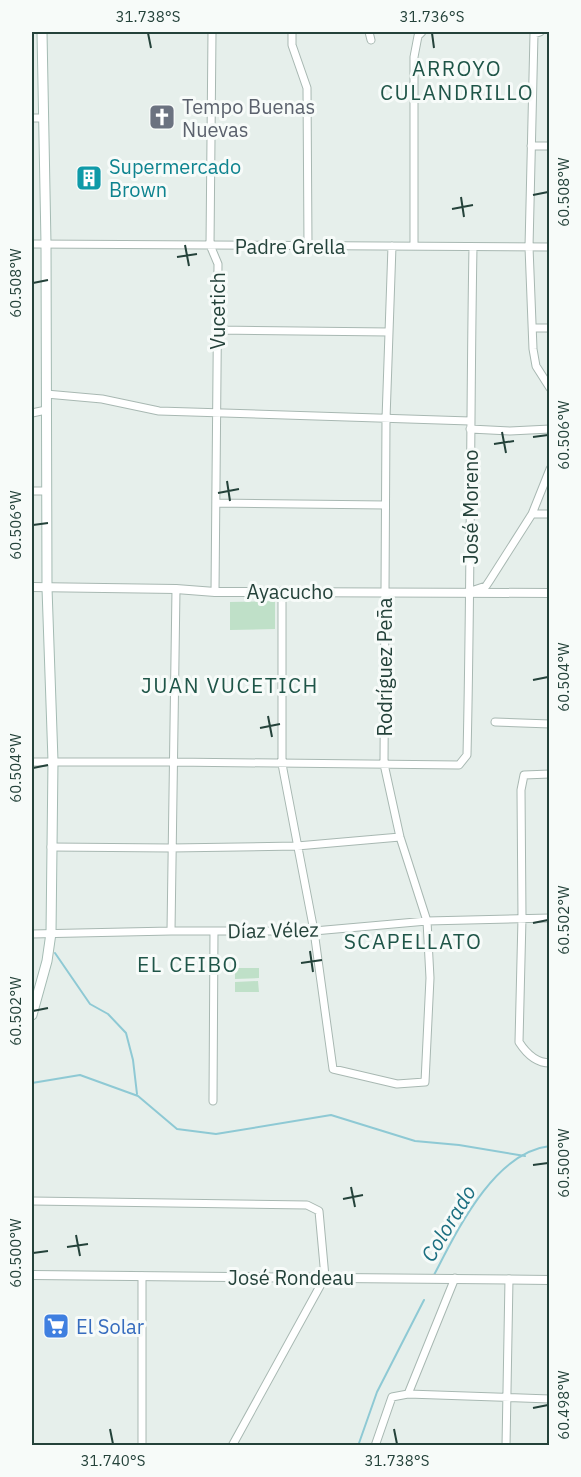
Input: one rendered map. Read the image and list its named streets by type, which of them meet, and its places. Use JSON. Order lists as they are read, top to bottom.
{
  "streets": {
    "street": [
      "Padre Grella",
      "Vucetich",
      "José Moreno",
      "Ayacucho",
      "Rodríguez Peña",
      "Díaz Vélez",
      "José Rondeau"
    ]
  },
  "crossings": [
    ["Padre Grella", "Vucetich"],
    ["Padre Grella", "José Moreno"],
    ["Padre Grella", "Rodríguez Peña"],
    ["Vucetich", "Ayacucho"],
    ["José Moreno", "Ayacucho"],
    ["José Moreno", "Rodríguez Peña"],
    ["Ayacucho", "Rodríguez Peña"],
    ["Rodríguez Peña", "Díaz Vélez"]
  ],
  "districts": [
    "ARROYO CULANDRILLO",
    "JUAN VUCETICH",
    "SCAPELLATO",
    "EL CEIBO"
  ],
  "water": ["Colorado"],
  "places": {
    "church": ["Tempo Buenas Nuevas"],
    "building": ["Supermercado Brown"],
    "supermarket": ["El Solar"]
  },
  "coordinates": [
    "31.738°S",
    "31.736°S",
    "60.508°W",
    "60.506°W",
    "60.504°W",
    "60.502°W",
    "60.500°W",
    "60.498°W",
    "31.740°S"
  ]
}
